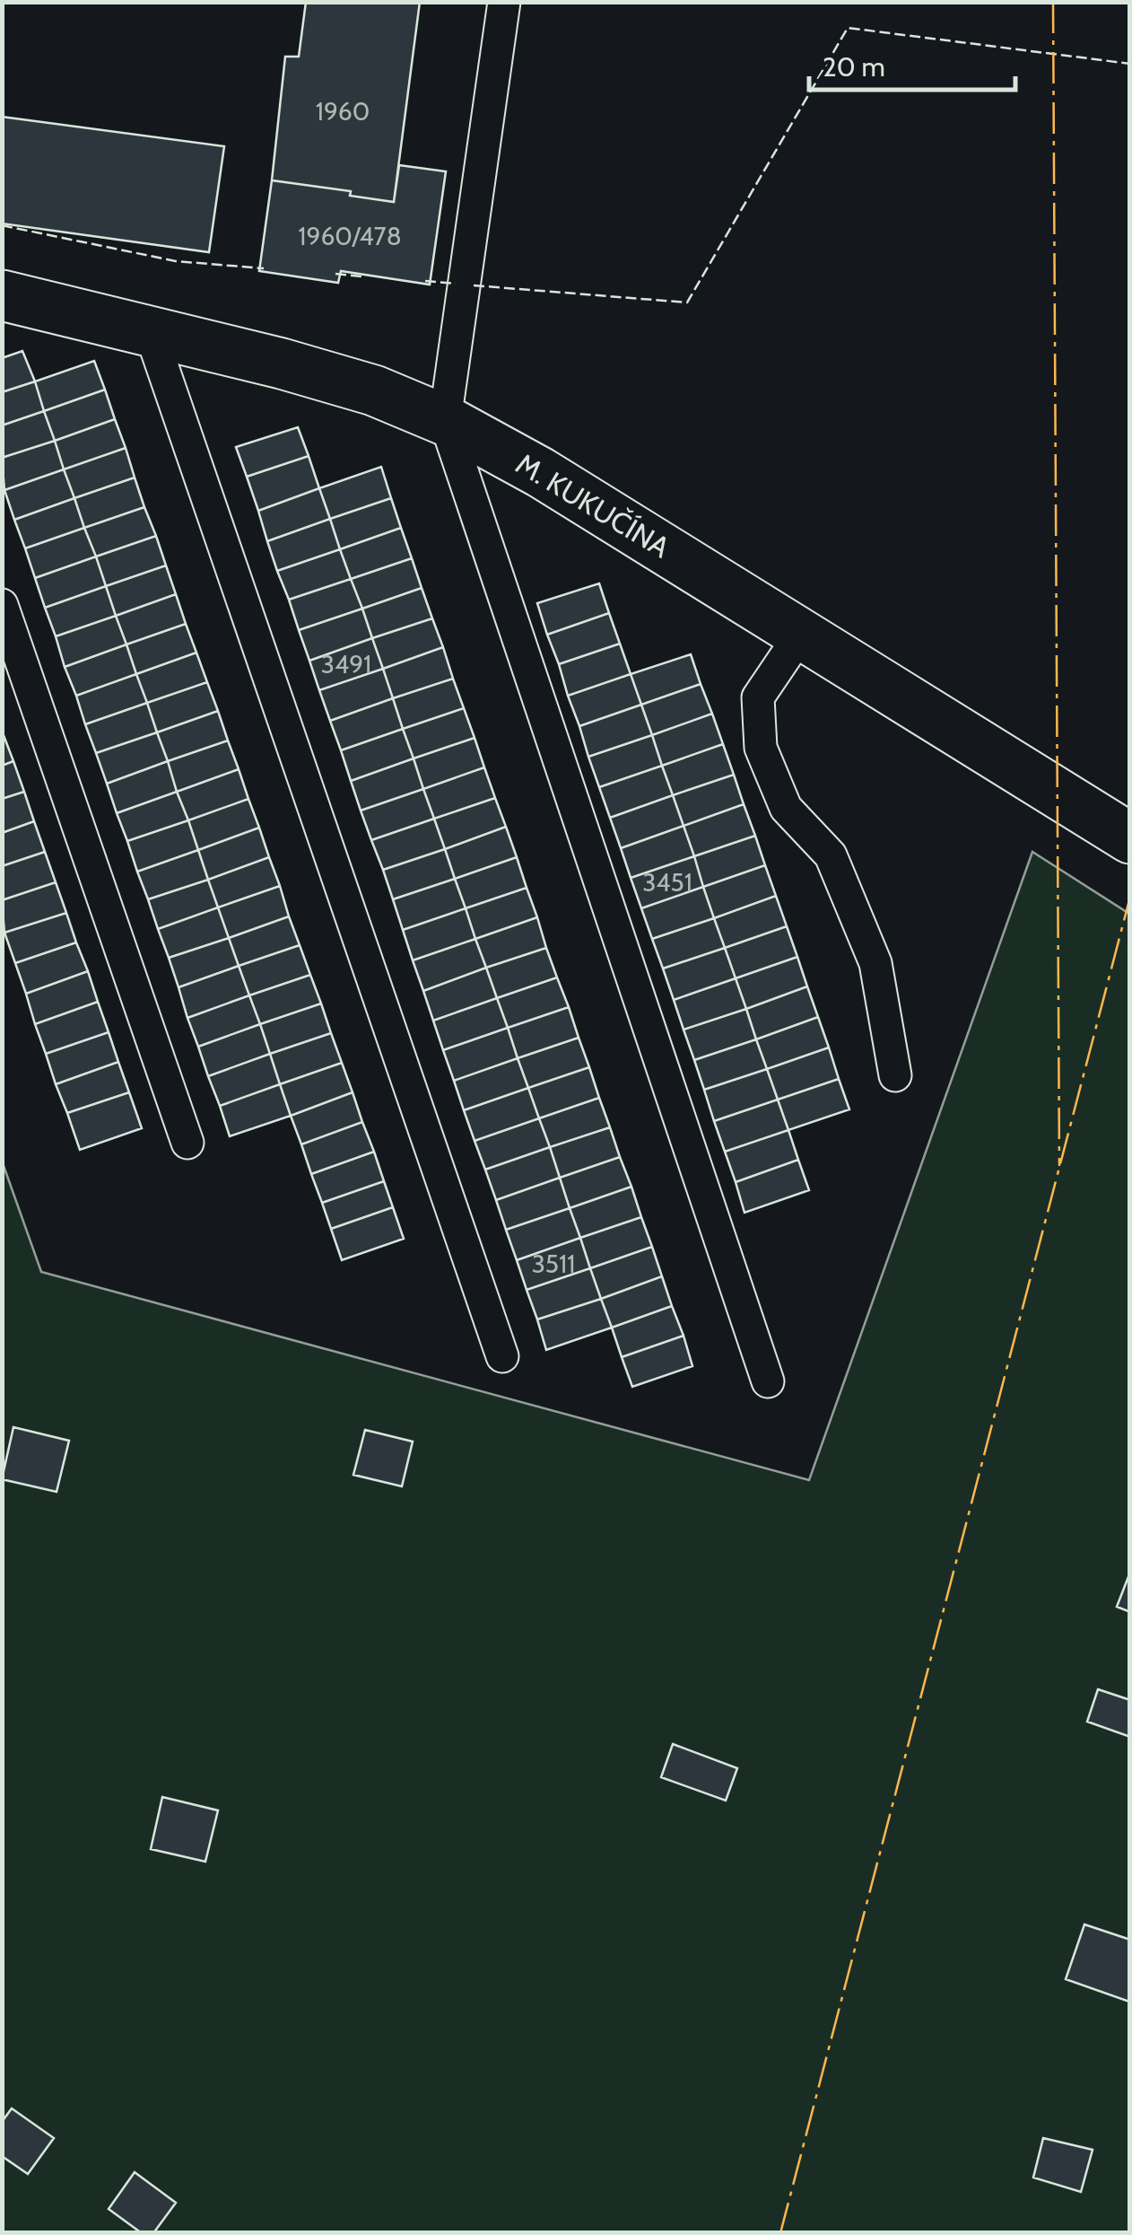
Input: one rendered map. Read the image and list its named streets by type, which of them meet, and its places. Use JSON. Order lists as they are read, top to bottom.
{
  "streets": {
    "street": ["M. KUKUČÍNA"]
  },
  "house_numbers": [
    "1960",
    "1960/478",
    "3491",
    "3451",
    "3511"
  ],
  "scale_bar": "20 m"
}
